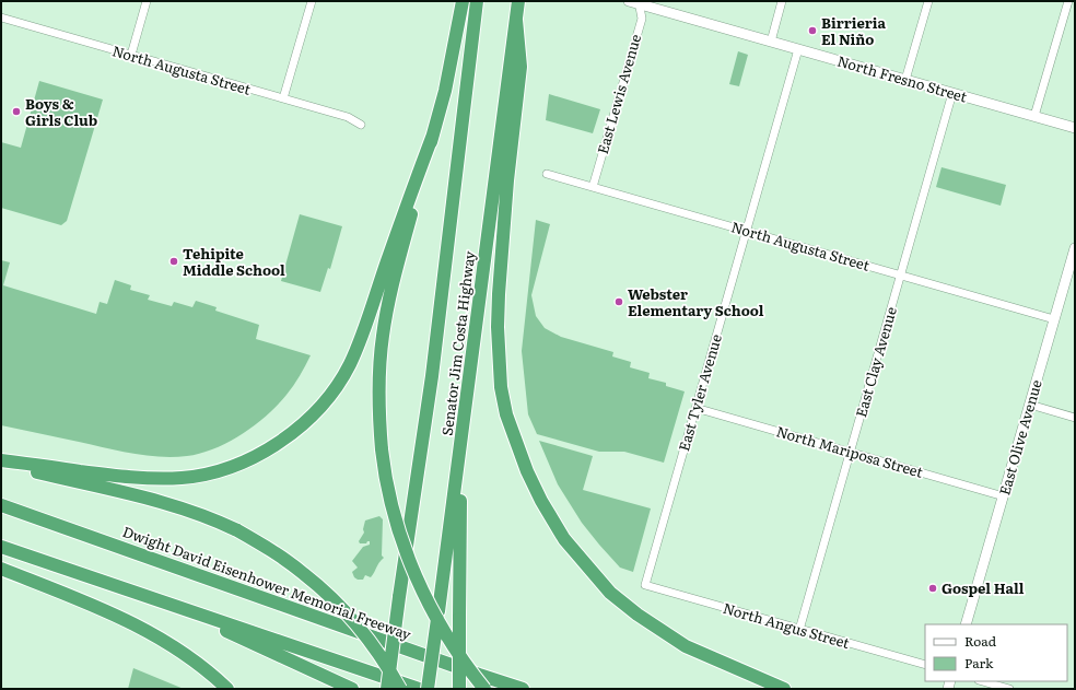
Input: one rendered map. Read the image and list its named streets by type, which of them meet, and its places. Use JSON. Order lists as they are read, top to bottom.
{
  "streets": {
    "highway": ["Senator Jim Costa Highway", "Dwight David Eisenhower Memorial Freeway"],
    "main road": ["North Fresno Street", "East Olive Avenue"],
    "street": [
      "North Augusta Street",
      "East Lewis Avenue",
      "East Clay Avenue",
      "East Tyler Avenue",
      "North Mariposa Street",
      "North Angus Street"
    ]
  },
  "crossings": [
    ["North Augusta Street", "East Lewis Avenue"],
    ["North Augusta Street", "East Clay Avenue"],
    ["North Augusta Street", "East Tyler Avenue"],
    ["North Augusta Street", "East Olive Avenue"],
    ["North Fresno Street", "East Lewis Avenue"],
    ["North Fresno Street", "East Clay Avenue"],
    ["North Fresno Street", "East Tyler Avenue"],
    ["East Clay Avenue", "North Mariposa Street"],
    ["East Clay Avenue", "North Angus Street"],
    ["East Tyler Avenue", "North Mariposa Street"],
    ["East Tyler Avenue", "North Angus Street"],
    ["East Olive Avenue", "North Mariposa Street"]
  ],
  "places": [
    "Birrieria El Niño",
    "Boys & Girls Club",
    "Tehipite Middle School",
    "Webster Elementary School",
    "Gospel Hall"
  ],
  "legend": ["Road", "Park"]
}
